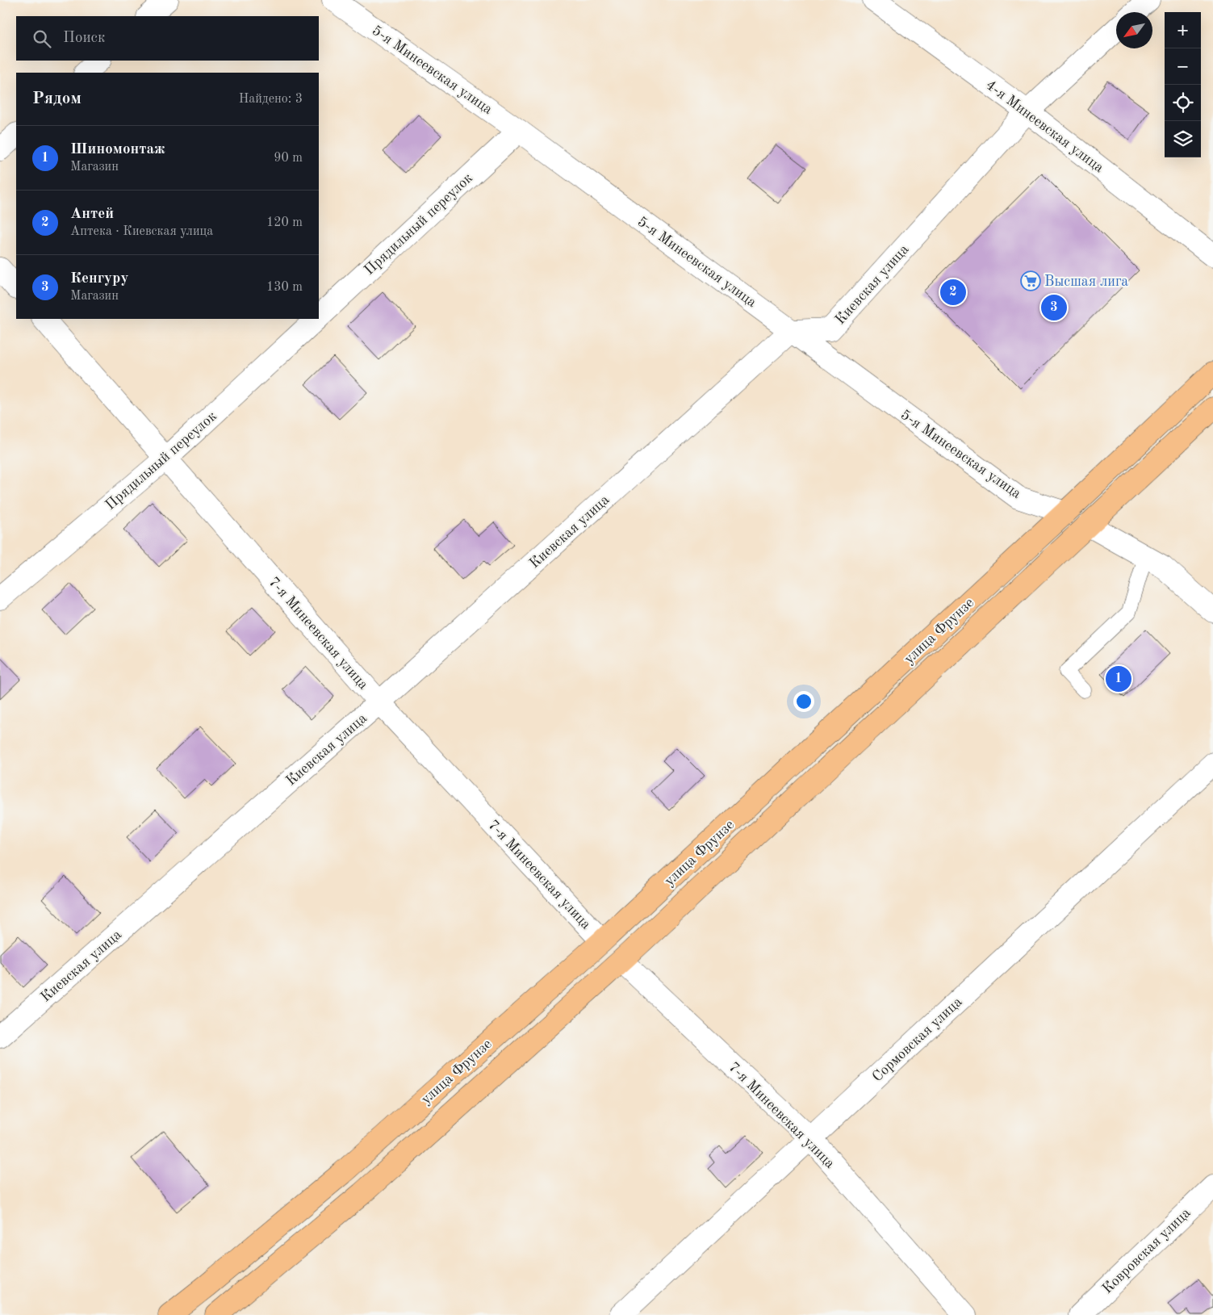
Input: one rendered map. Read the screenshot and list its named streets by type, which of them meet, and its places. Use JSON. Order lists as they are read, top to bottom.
{
  "streets": {
    "highway": ["улица Фрунзе"],
    "street": [
      "5-я Минеевская улица",
      "4-я Минеевская улица",
      "Прядильный переулок",
      "Киевская улица",
      "7-я Минеевская улица",
      "Сормовская улица",
      "Ковровская улица"
    ]
  },
  "crossings": [
    ["5-я Минеевская улица", "Прядильный переулок"],
    ["5-я Минеевская улица", "Киевская улица"],
    ["5-я Минеевская улица", "улица Фрунзе"],
    ["4-я Минеевская улица", "Киевская улица"],
    ["Прядильный переулок", "7-я Минеевская улица"],
    ["Киевская улица", "7-я Минеевская улица"],
    ["улица Фрунзе", "7-я Минеевская улица"],
    ["7-я Минеевская улица", "Сормовская улица"]
  ],
  "places": {
    "supermarket": ["Высшая лига"]
  },
  "north": "bottom left",
  "page": {
    "map_buttons": ["+", "−"],
    "search": "Поиск",
    "heading": ["Рядом", "Найдено: 3"],
    "list": [
      {
        "mark": "1",
        "name": "Шиномонтаж",
        "note": "Магазин",
        "value": "90 m"
      },
      {
        "mark": "2",
        "name": "Антей",
        "note": "Аптека · Киевская улица",
        "value": "120 m"
      },
      {
        "mark": "3",
        "name": "Кенгуру",
        "note": "Магазин",
        "value": "130 m"
      }
    ],
    "pins": ["2", "3", "1"]
  }
}
